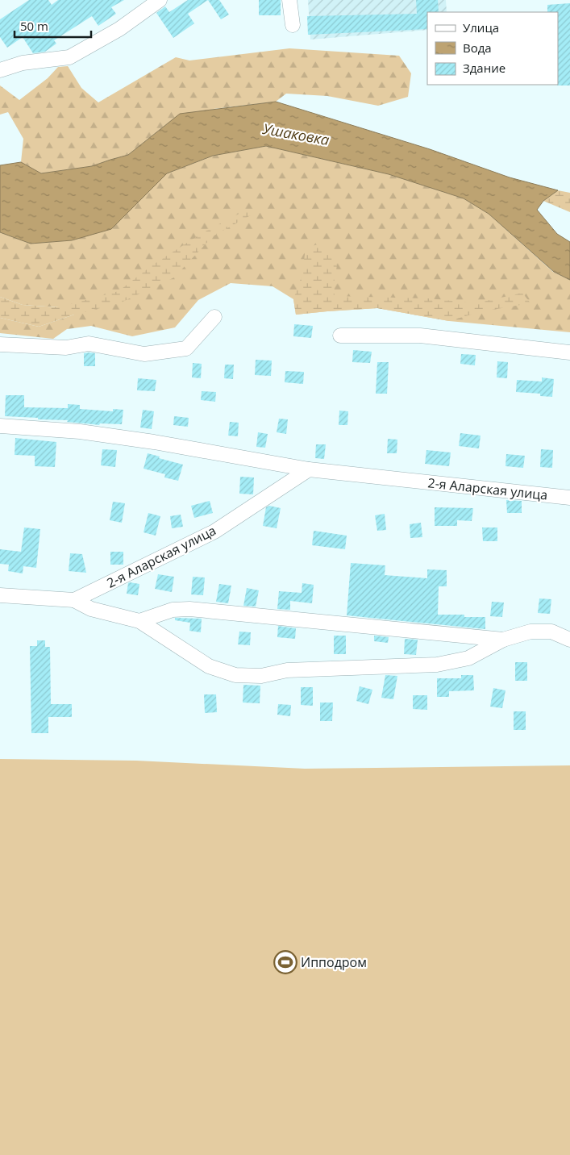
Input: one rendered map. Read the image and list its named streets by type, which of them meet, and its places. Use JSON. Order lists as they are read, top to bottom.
{
  "streets": {
    "street": ["2-я Аларская улица"]
  },
  "water": ["Ушаковка"],
  "places": {
    "sports": ["Ипподром"]
  },
  "legend": ["Улица", "Вода", "Здание"],
  "scale_bar": "50 m"
}
